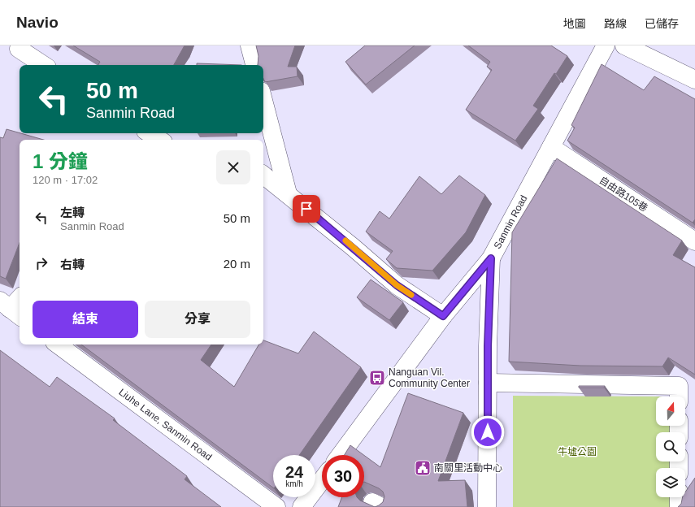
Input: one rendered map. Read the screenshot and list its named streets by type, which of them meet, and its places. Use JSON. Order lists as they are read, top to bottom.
{
  "streets": {
    "street": ["自由路105巷", "Sanmin Road", "Liuhe Lane, Sanmin Road"]
  },
  "crossings": [
    ["自由路105巷", "Sanmin Road"]
  ],
  "parks": ["牛墟公園"],
  "places": {
    "bus stop": ["Nanguan Vil. Community Center"],
    "public building": ["南關里活動中心"]
  },
  "north": "top",
  "page": {
    "header": "Navio",
    "nav": ["地圖", "路線", "已儲存"],
    "turn": ["50 m", "Sanmin Road"],
    "heading": ["1 分鐘", "120 m · 17:02"],
    "list": [
      {
        "name": "左轉",
        "note": "Sanmin Road",
        "value": "50 m"
      },
      {
        "name": "右轉",
        "value": "20 m"
      }
    ],
    "buttons": ["結束", "分享"],
    "speed": "24 km/h",
    "limit": "30"
  }
}
